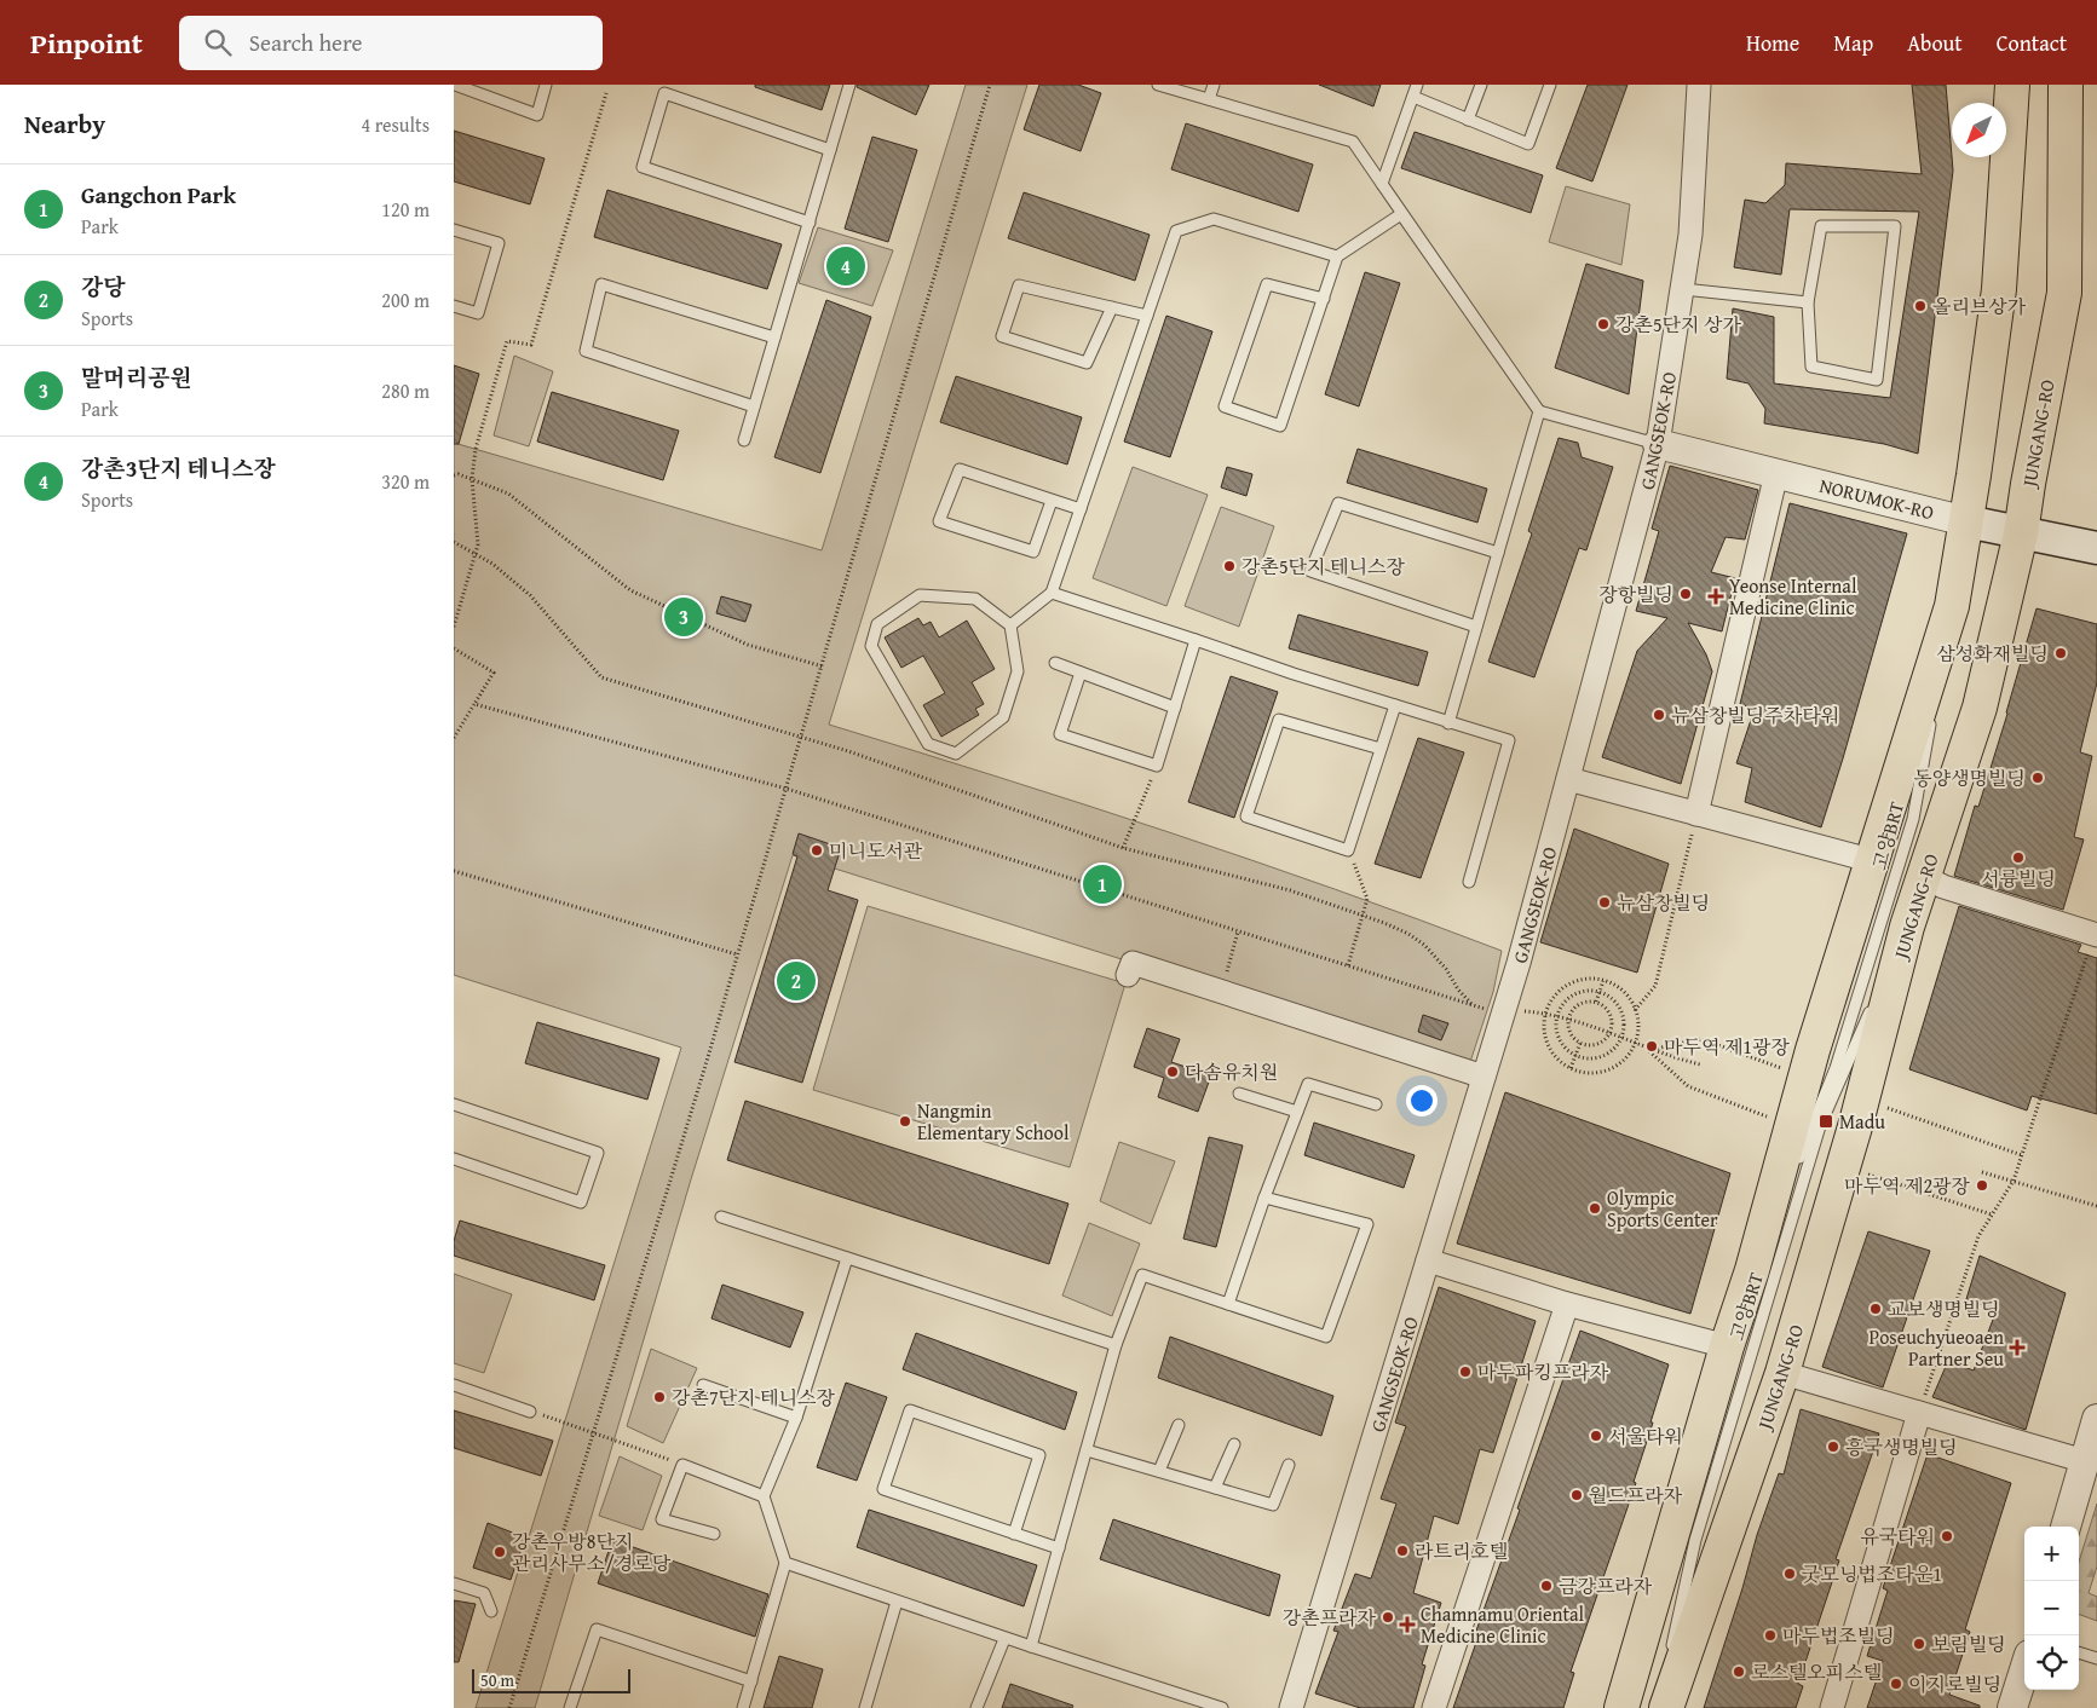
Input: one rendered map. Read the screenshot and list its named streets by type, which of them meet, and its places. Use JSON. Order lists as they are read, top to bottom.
{
  "streets": {
    "main road": ["JUNGANG-RO", "NORUMOK-RO"],
    "street": ["GANGSEOK-RO"],
    "lane": ["고양BRT"]
  },
  "crossings": [
    ["GANGSEOK-RO", "NORUMOK-RO"],
    ["JUNGANG-RO", "NORUMOK-RO"]
  ],
  "places": {
    "other": [
      "올리브상가",
      "강촌5단지 상가",
      "강촌5단지 테니스장",
      "장항빌딩",
      "삼성화재빌딩",
      "뉴삼창빌딩주차타워",
      "동양생명빌딩",
      "미니도서관",
      "서륭빌딩",
      "뉴삼창빌딩",
      "마두역 제1광장",
      "다솜유치원",
      "Nangmin Elementary School",
      "마두역 제2광장",
      "Olympic Sports Center",
      "교보생명빌딩",
      "마두파킹프라자",
      "강촌7단지 테니스장",
      "서울타워",
      "흥국생명빌딩",
      "월드프라자",
      "유국타워",
      "라트리호텔",
      "강촌우방8단지 관리사무소/경로당",
      "굿모닝법조타운1",
      "금강프라자",
      "강촌프라자",
      "마두법조빌딩",
      "보림빌딩",
      "로스텔오피스텔",
      "이지로빌딩"
    ],
    "health": ["Yeonse Internal Medicine Clinic", "Poseuchyueoaen Partner Seu", "Chamnamu Oriental Medicine Clinic"],
    "transit": ["Madu"]
  },
  "scale_bar": "50 m",
  "north": "bottom left",
  "page": {
    "header": "Pinpoint",
    "search": "Search here",
    "nav": [
      "Home",
      "Map",
      "About",
      "Contact"
    ],
    "heading": ["Nearby", "4 results"],
    "list": [
      {
        "mark": "1",
        "name": "Gangchon Park",
        "note": "Park",
        "value": "120 m"
      },
      {
        "mark": "2",
        "name": "강당",
        "note": "Sports",
        "value": "200 m"
      },
      {
        "mark": "3",
        "name": "말머리공원",
        "note": "Park",
        "value": "280 m"
      },
      {
        "mark": "4",
        "name": "강촌3단지 테니스장",
        "note": "Sports",
        "value": "320 m"
      }
    ],
    "pins": [
      "4",
      "3",
      "1",
      "2"
    ],
    "map_buttons": ["+", "−"],
    "scale": "50 m"
  }
}
